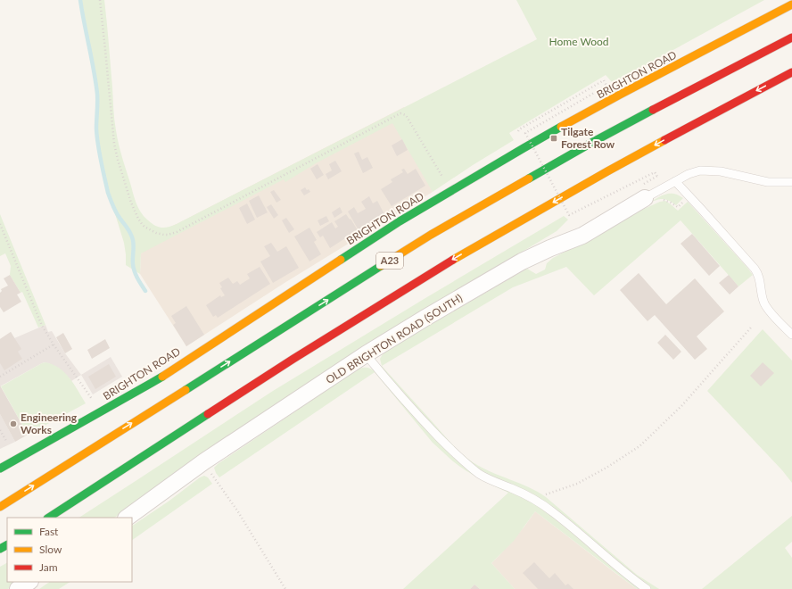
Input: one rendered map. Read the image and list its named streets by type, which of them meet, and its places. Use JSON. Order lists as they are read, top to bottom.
{
  "streets": {
    "main road": ["BRIGHTON ROAD", "A23"],
    "street": ["OLD BRIGHTON ROAD (SOUTH)"]
  },
  "parks": ["Home Wood"],
  "places": {
    "transit": ["Tilgate Forest Row"],
    "other": ["Engineering Works"]
  },
  "legend": ["Fast", "Slow", "Jam"]
}
